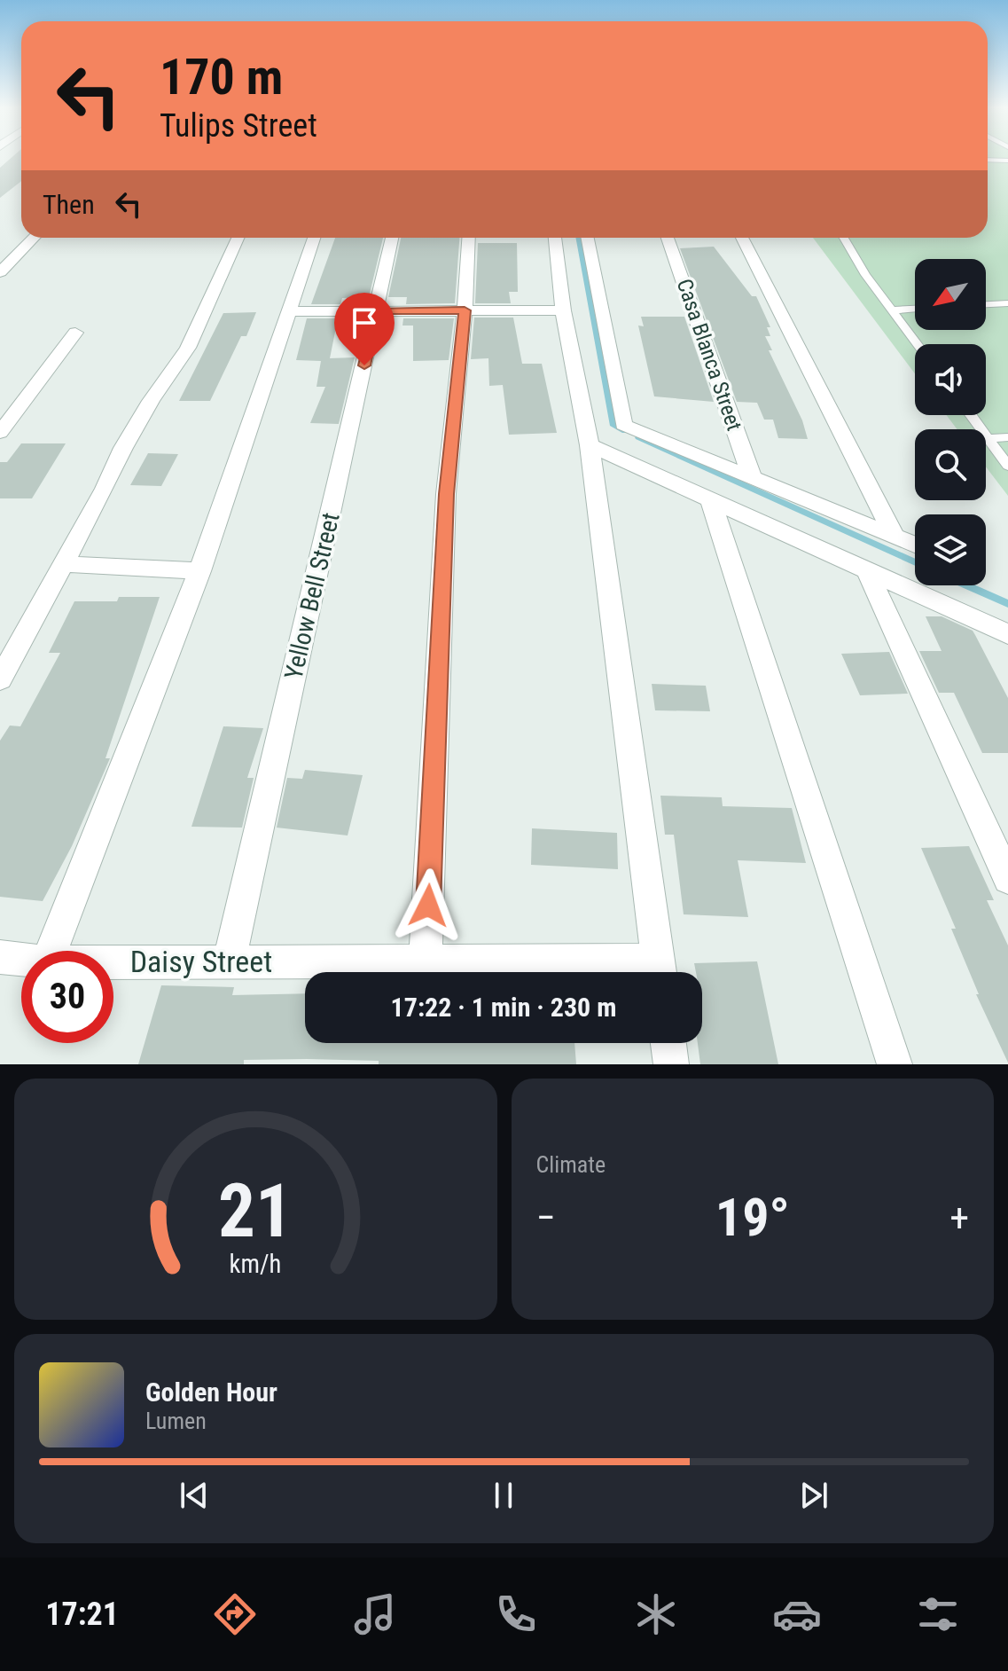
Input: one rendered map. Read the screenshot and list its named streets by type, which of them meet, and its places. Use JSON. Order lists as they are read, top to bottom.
{
  "streets": {
    "street": ["Casa Blanca Street", "Yellow Bell Street", "Daisy Street"]
  },
  "crossings": [
    ["Yellow Bell Street", "Daisy Street"]
  ],
  "north": "bottom left",
  "page": {
    "turn": ["170 m", "Tulips Street"],
    "then": "Then",
    "limit": "30",
    "trip": "17:22 · 1 min · 230 m",
    "tile": "Climate",
    "heat": ["−", "19°", "+"],
    "song": ["Golden Hour", "Lumen"],
    "tabs": "17:21",
    "gauge": ["21", "km/h"]
  }
}
